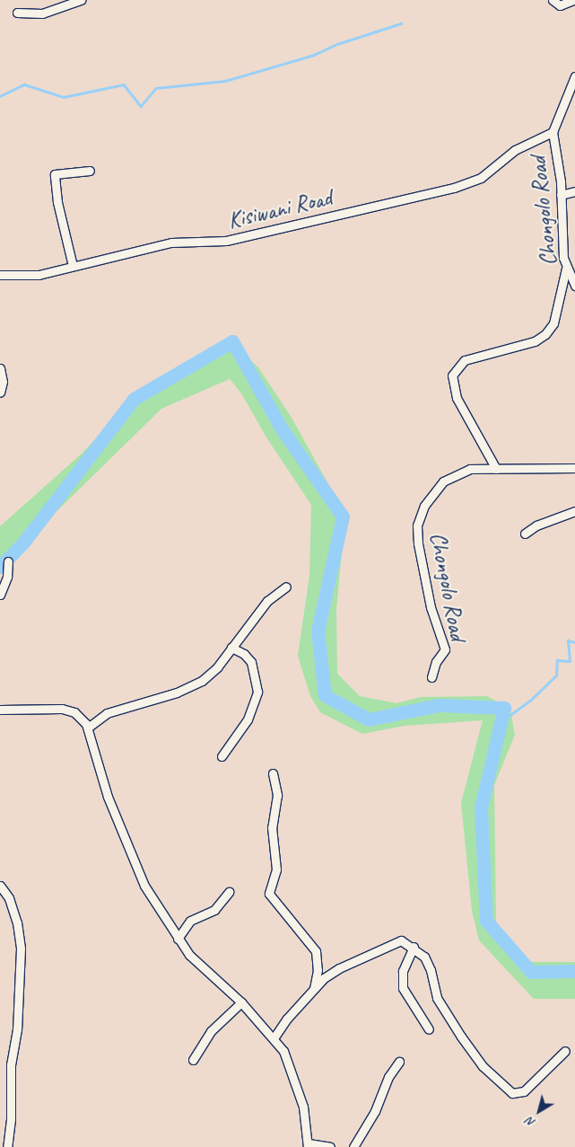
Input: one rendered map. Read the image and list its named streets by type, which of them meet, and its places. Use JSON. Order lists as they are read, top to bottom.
{
  "streets": {
    "street": ["Kisiwani Road", "Chongolo Road"]
  },
  "crossings": [
    ["Kisiwani Road", "Chongolo Road"]
  ],
  "north": "bottom left"
}
